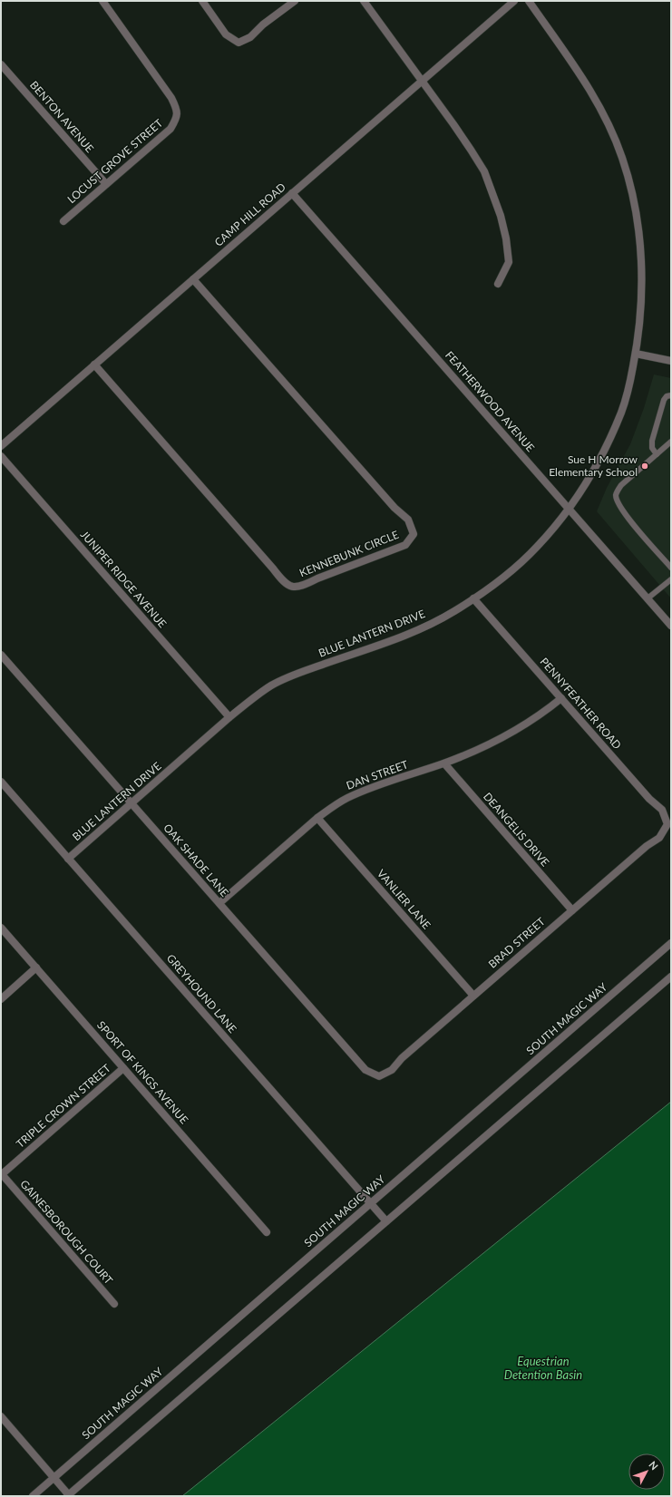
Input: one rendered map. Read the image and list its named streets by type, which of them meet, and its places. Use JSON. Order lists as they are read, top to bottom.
{
  "streets": {
    "street": [
      "BENTON AVENUE",
      "LOCUST GROVE STREET",
      "CAMP HILL ROAD",
      "FEATHERWOOD AVENUE",
      "KENNEBUNK CIRCLE",
      "JUNIPER RIDGE AVENUE",
      "BLUE LANTERN DRIVE",
      "PENNYFEATHER ROAD",
      "DAN STREET",
      "DEANGELIS DRIVE",
      "OAK SHADE LANE",
      "VANLIER LANE",
      "BRAD STREET",
      "GREYHOUND LANE",
      "SOUTH MAGIC WAY",
      "SPORT OF KINGS AVENUE",
      "TRIPLE CROWN STREET",
      "GAINESBOROUGH COURT"
    ]
  },
  "crossings": [
    ["BENTON AVENUE", "LOCUST GROVE STREET"],
    ["CAMP HILL ROAD", "FEATHERWOOD AVENUE"],
    ["CAMP HILL ROAD", "KENNEBUNK CIRCLE"],
    ["FEATHERWOOD AVENUE", "BLUE LANTERN DRIVE"],
    ["JUNIPER RIDGE AVENUE", "BLUE LANTERN DRIVE"],
    ["BLUE LANTERN DRIVE", "PENNYFEATHER ROAD"],
    ["BLUE LANTERN DRIVE", "OAK SHADE LANE"],
    ["BLUE LANTERN DRIVE", "GREYHOUND LANE"],
    ["PENNYFEATHER ROAD", "DAN STREET"],
    ["PENNYFEATHER ROAD", "BRAD STREET"],
    ["DAN STREET", "DEANGELIS DRIVE"],
    ["DAN STREET", "OAK SHADE LANE"],
    ["DAN STREET", "VANLIER LANE"],
    ["DEANGELIS DRIVE", "BRAD STREET"],
    ["OAK SHADE LANE", "BRAD STREET"],
    ["VANLIER LANE", "BRAD STREET"],
    ["GREYHOUND LANE", "SOUTH MAGIC WAY"],
    ["SPORT OF KINGS AVENUE", "TRIPLE CROWN STREET"],
    ["TRIPLE CROWN STREET", "GAINESBOROUGH COURT"]
  ],
  "water": ["Equestrian Detention Basin"],
  "places": ["Sue H Morrow Elementary School"],
  "north": "top right"
}
